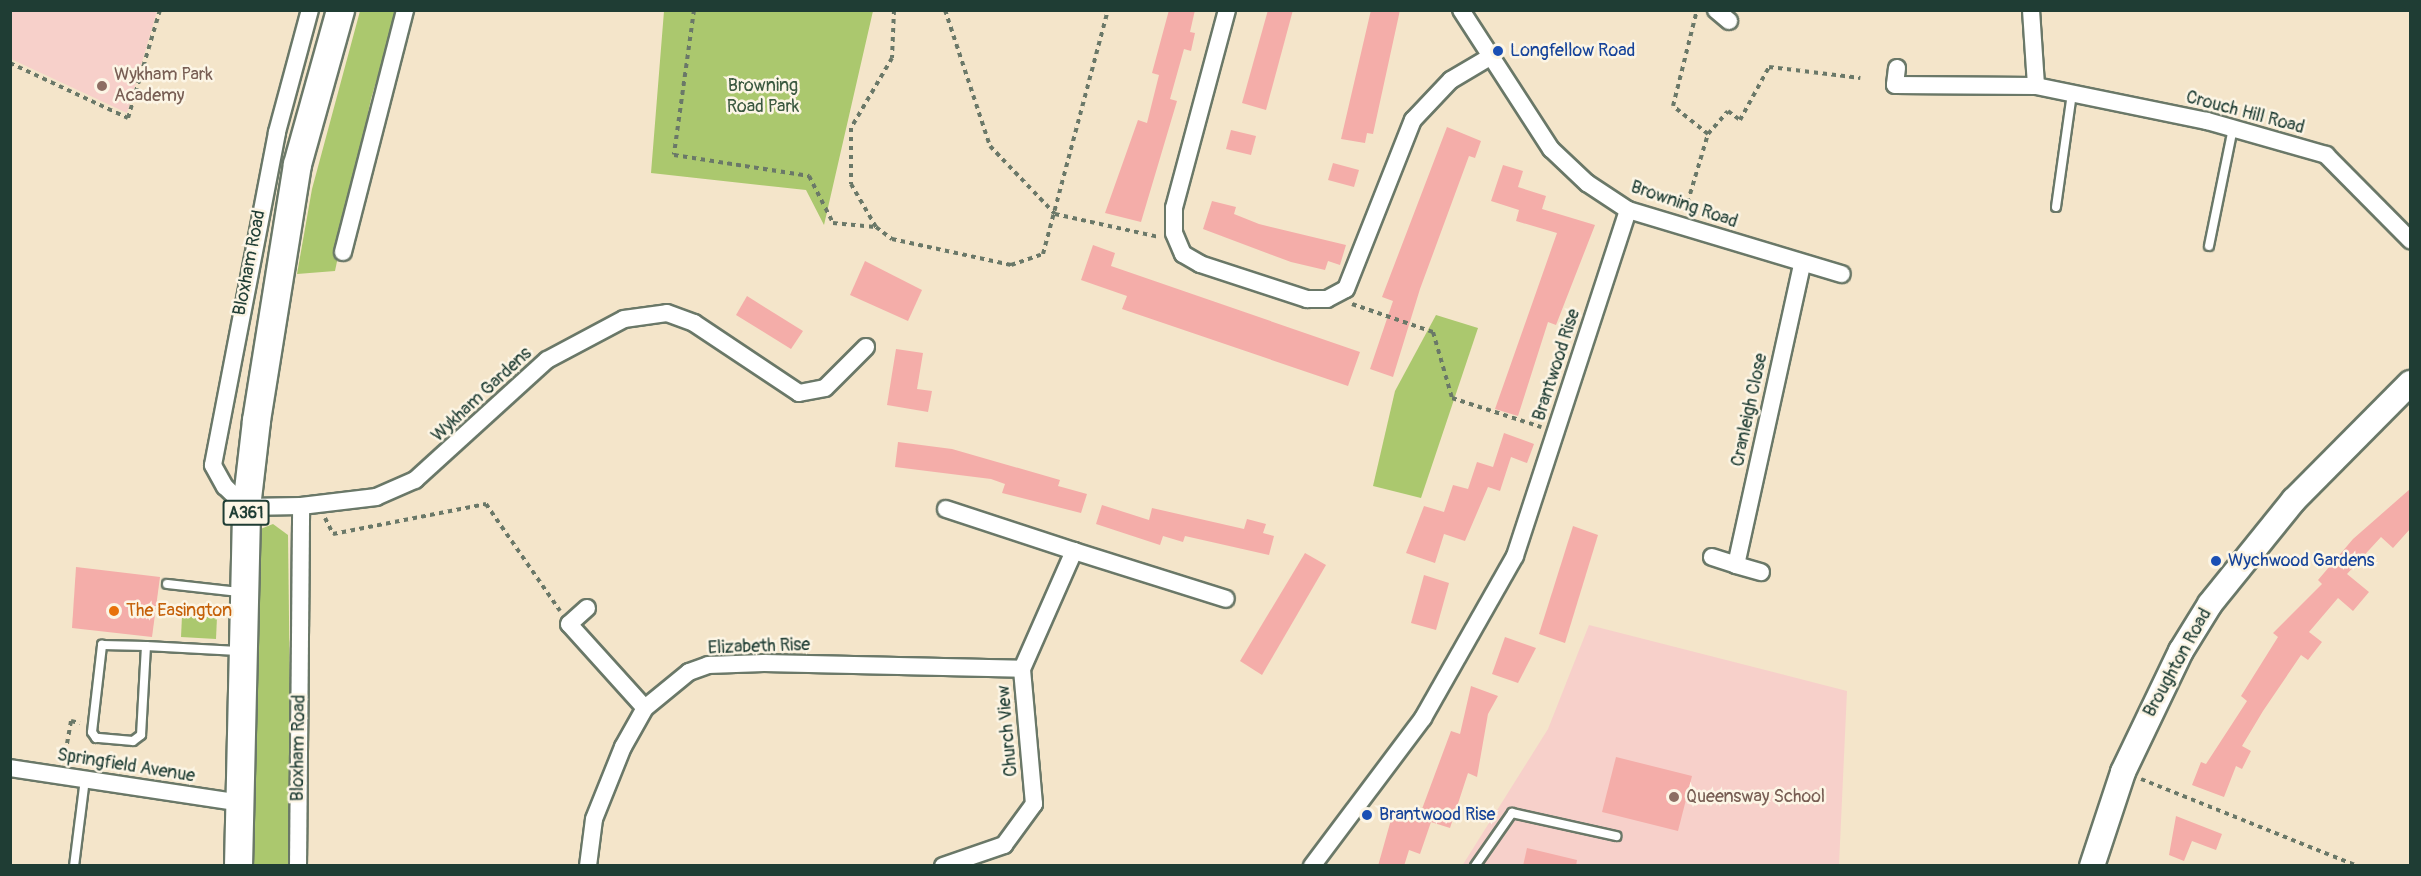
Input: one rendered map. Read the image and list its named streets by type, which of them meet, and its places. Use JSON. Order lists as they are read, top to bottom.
{
  "streets": {
    "main road": ["Bloxham Road", "A361", "Broughton Road"],
    "street": [
      "Crouch Hill Road",
      "Browning Road",
      "Brantwood Rise",
      "Wykham Gardens",
      "Cranleigh Close",
      "Elizabeth Rise",
      "Church View",
      "Springfield Avenue"
    ]
  },
  "crossings": [
    ["Browning Road", "Brantwood Rise"],
    ["Browning Road", "Cranleigh Close"],
    ["Bloxham Road", "Wykham Gardens"],
    ["Bloxham Road", "Springfield Avenue"],
    ["Elizabeth Rise", "Church View"]
  ],
  "parks": ["Browning Road Park"],
  "places": [
    "Longfellow Road",
    "Wykham Park Academy",
    "Wychwood Gardens",
    "The Easington",
    "Queensway School",
    "Brantwood Rise"
  ]
}
